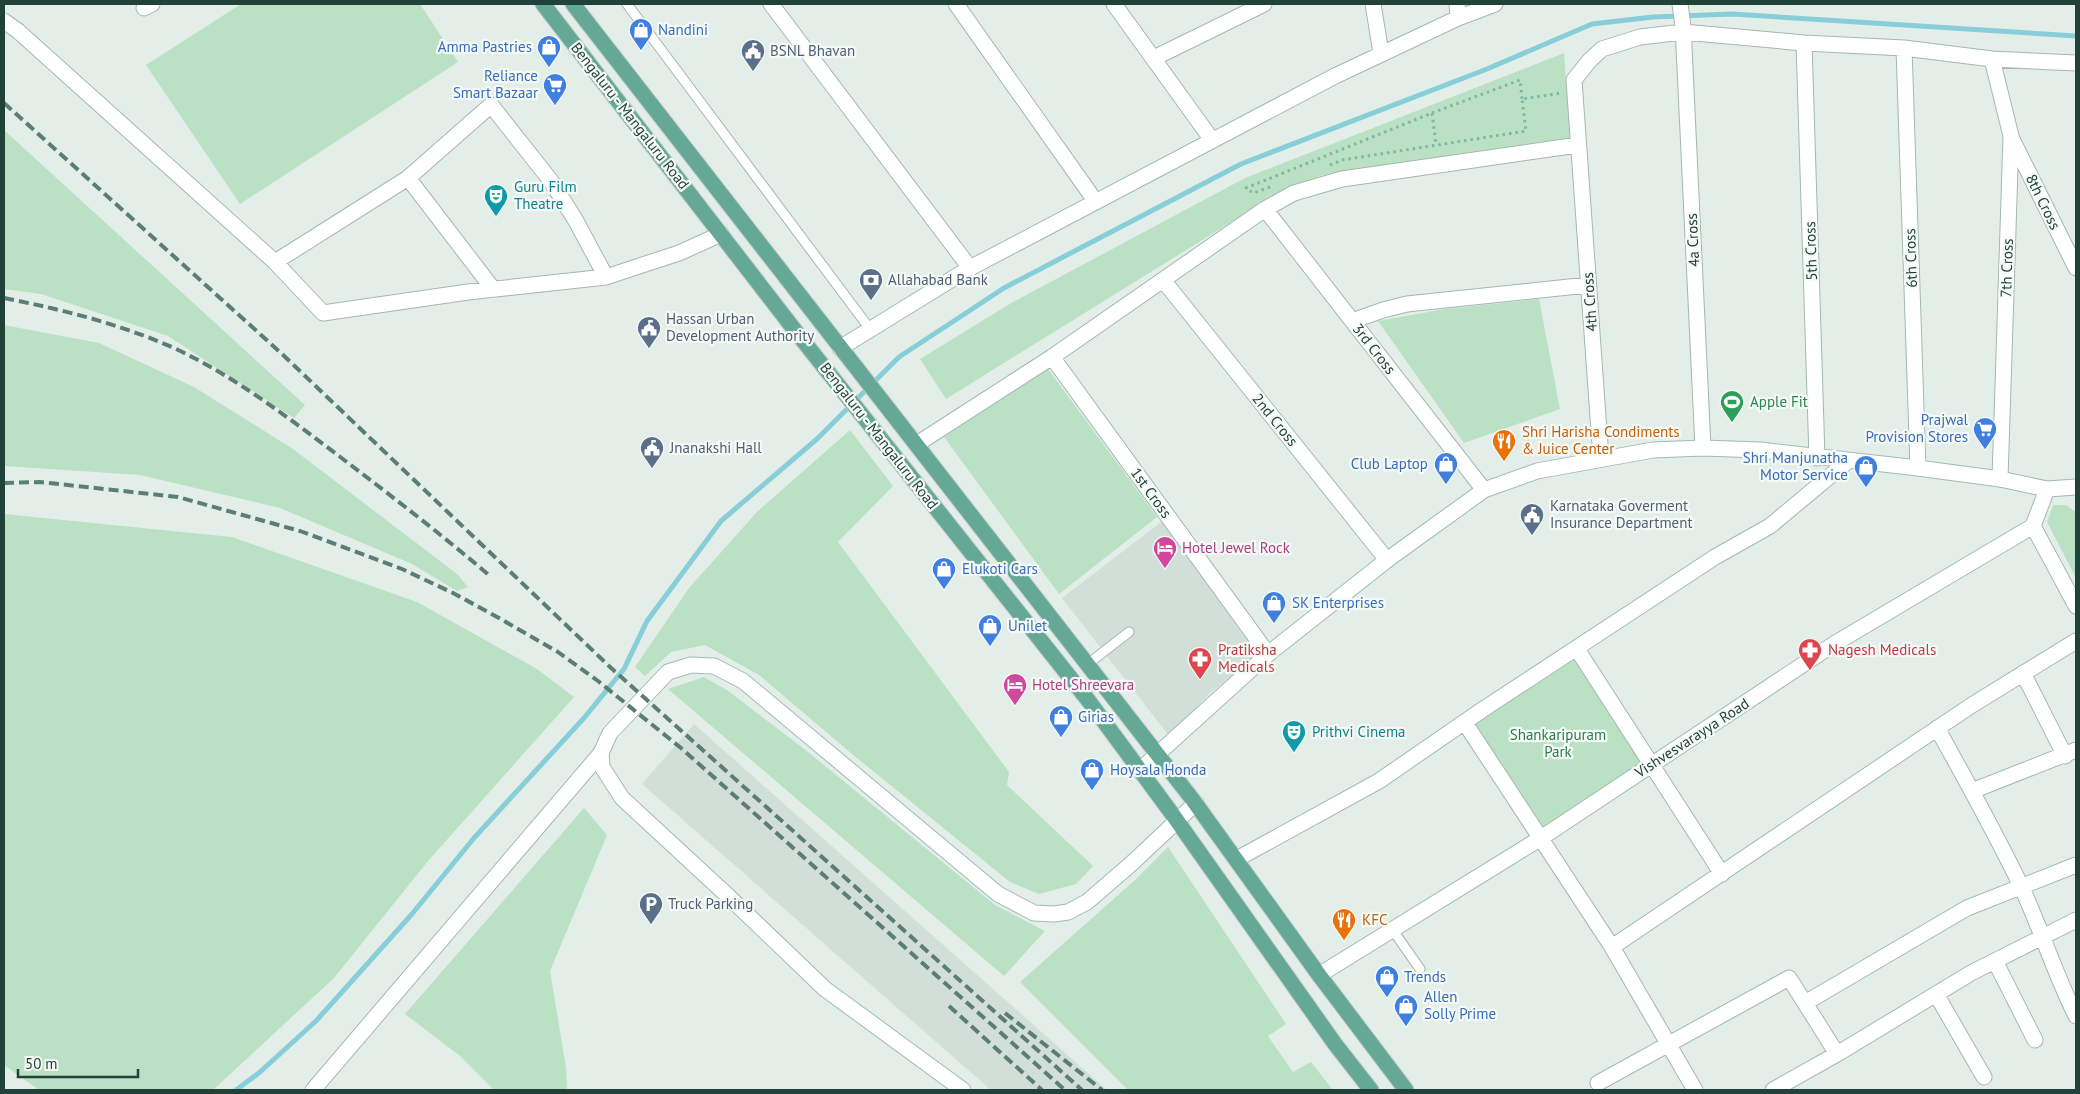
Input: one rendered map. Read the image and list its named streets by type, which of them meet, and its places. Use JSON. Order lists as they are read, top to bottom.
{
  "streets": {
    "main road": ["Bengaluru - Mangaluru Road"],
    "street": [
      "8th Cross",
      "4a Cross",
      "5th Cross",
      "6th Cross",
      "7th Cross",
      "4th Cross",
      "3rd Cross",
      "2nd Cross",
      "1st Cross",
      "Vishvesvarayya Road"
    ]
  },
  "crossings": [
    ["Bengaluru - Mangaluru Road", "Vishvesvarayya Road"],
    ["8th Cross", "7th Cross"],
    ["4a Cross", "4th Cross"],
    ["5th Cross", "4th Cross"],
    ["6th Cross", "4th Cross"],
    ["7th Cross", "4th Cross"]
  ],
  "parks": ["Shankaripuram Park"],
  "places": {
    "shop": [
      "Nandini",
      "Amma Pastries",
      "Club Laptop",
      "Shri Manjunatha Motor Service",
      "Elukoti Cars",
      "SK Enterprises",
      "Unilet",
      "Girias",
      "Hoysala Honda",
      "Trends",
      "Allen Solly Prime"
    ],
    "public building": [
      "BSNL Bhavan",
      "Hassan Urban Development Authority",
      "Jnanakshi Hall",
      "Karnataka Goverment Insurance Department"
    ],
    "supermarket": ["Reliance Smart Bazaar", "Prajwal Provision Stores"],
    "theatre": ["Guru Film Theatre", "Prithvi Cinema"],
    "bank": ["Allahabad Bank"],
    "sports": ["Apple Fit"],
    "restaurant": ["Shri Harisha Condiments & Juice Center", "KFC"],
    "hotel": ["Hotel Jewel Rock", "Hotel Shreevara"],
    "pharmacy": ["Nagesh Medicals", "Pratiksha Medicals"],
    "parking": ["Truck Parking"]
  },
  "scale_bar": "50 m"
}
